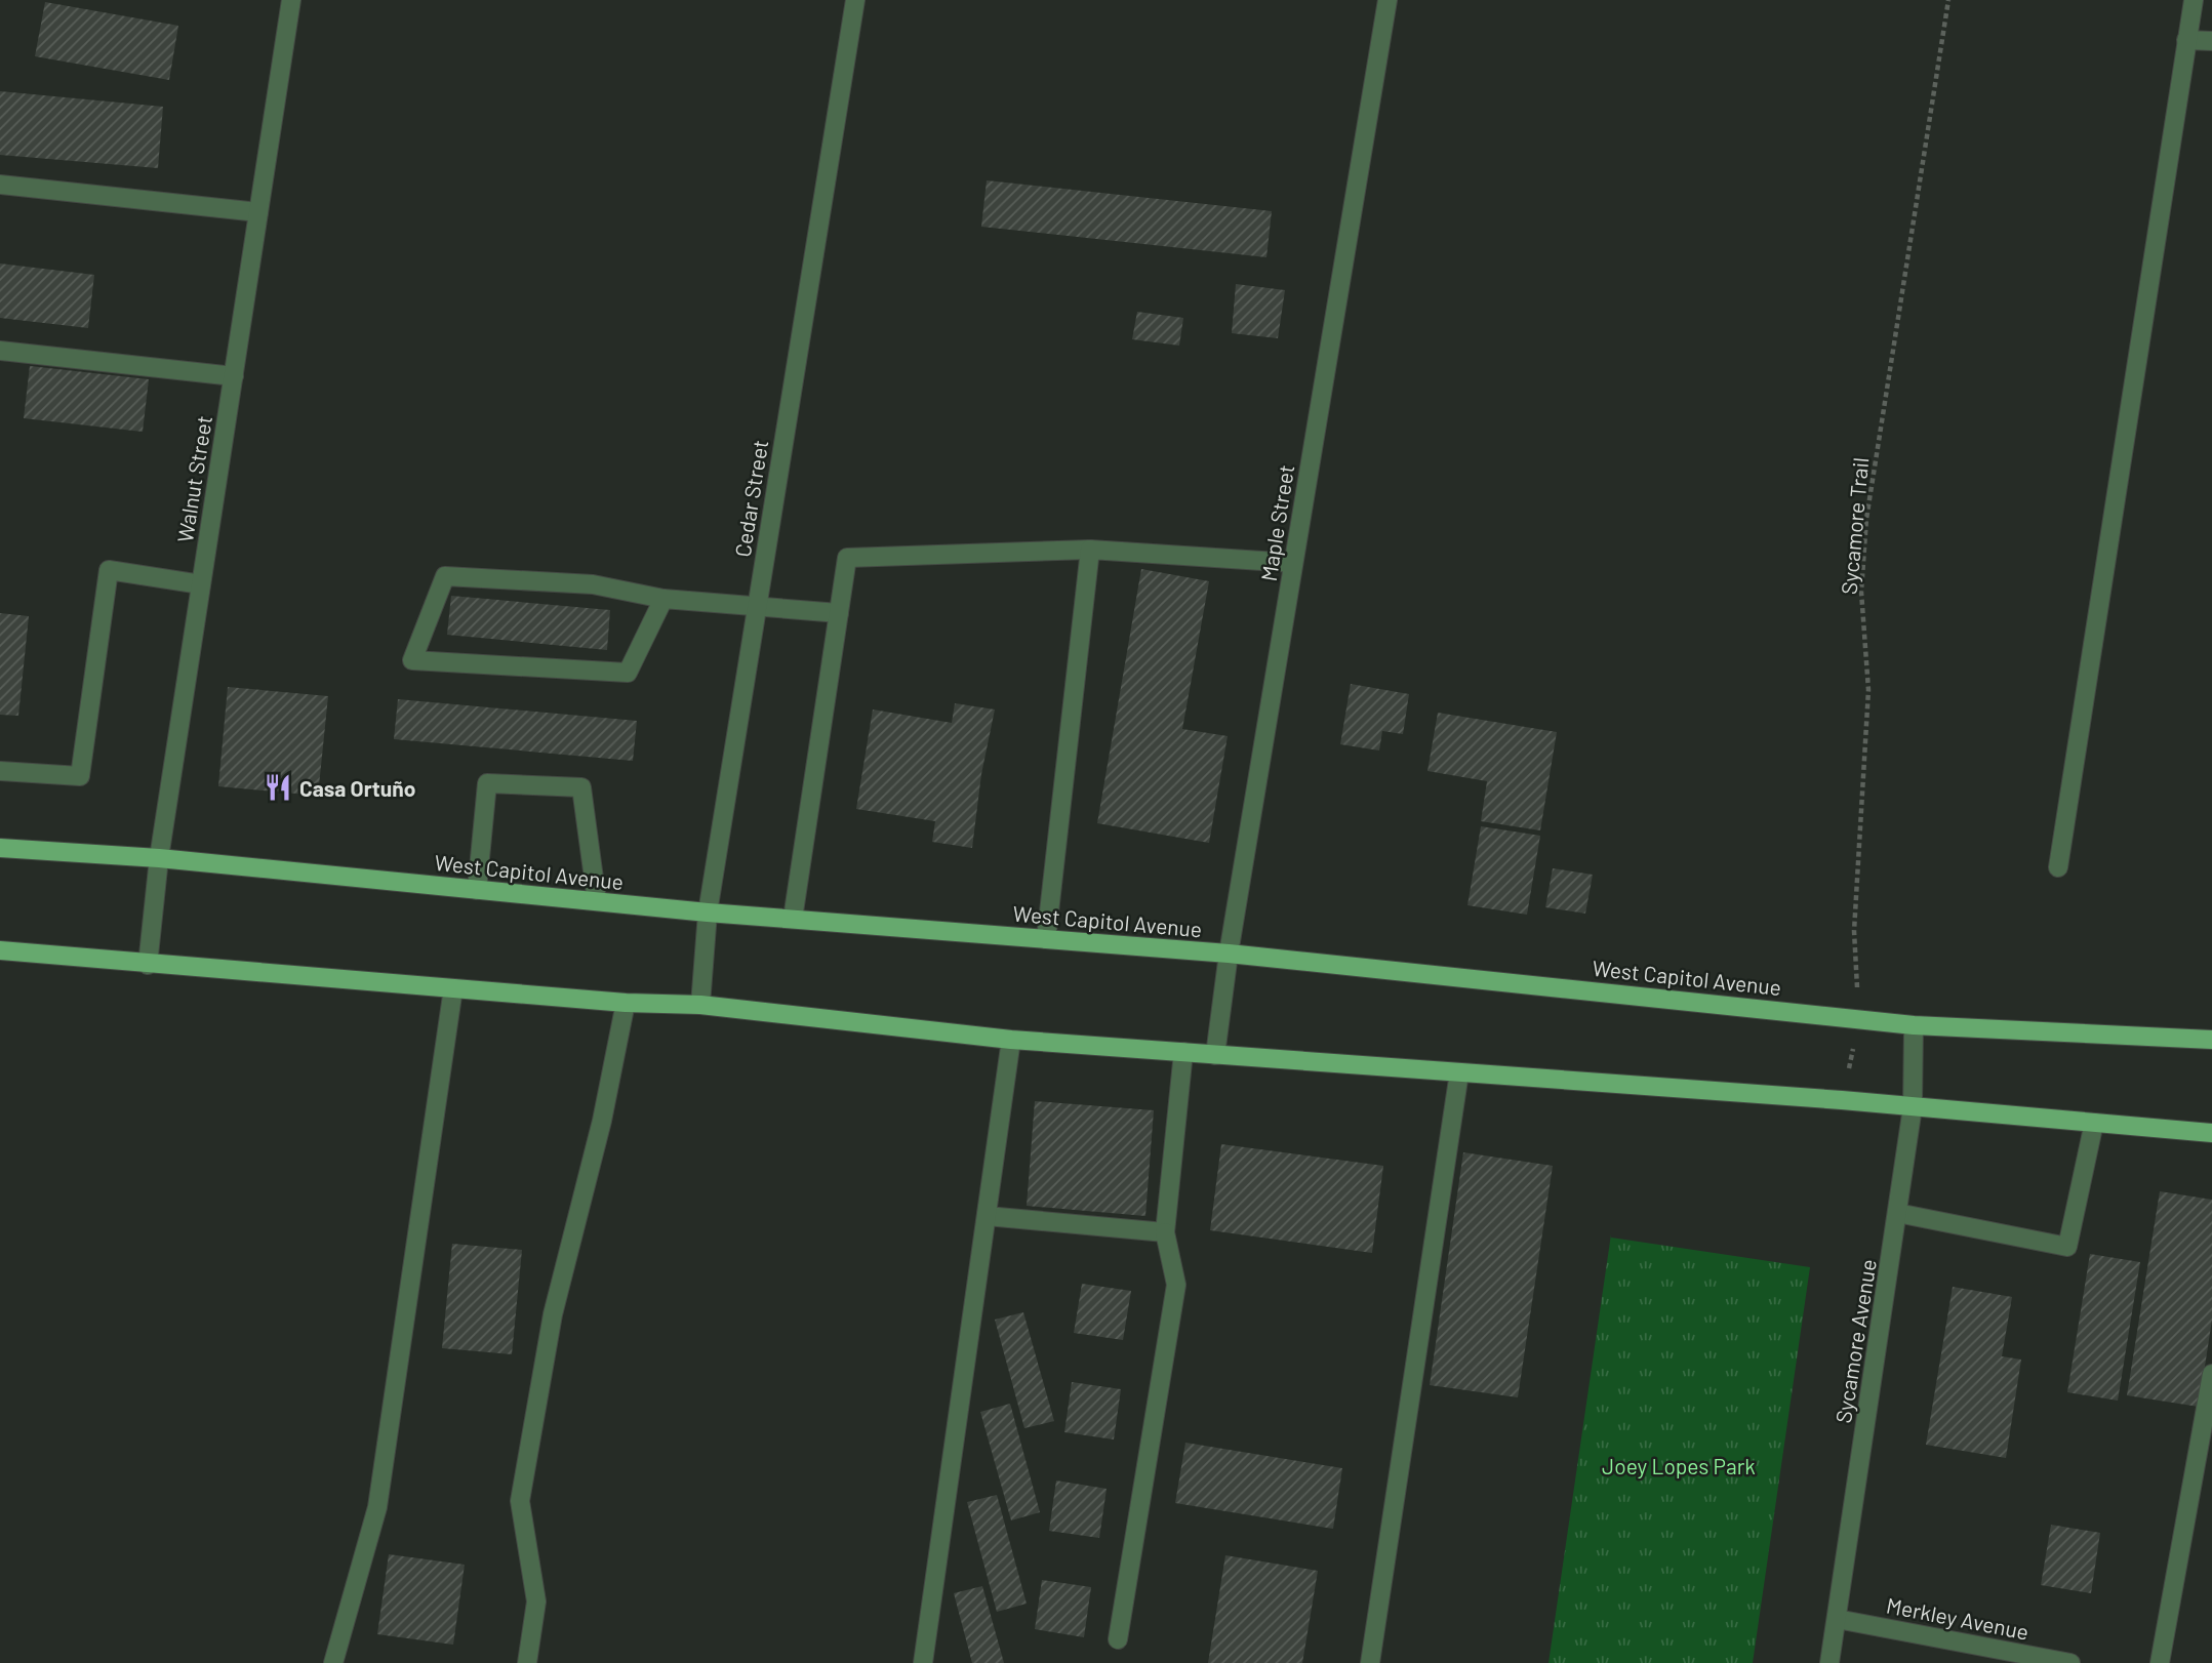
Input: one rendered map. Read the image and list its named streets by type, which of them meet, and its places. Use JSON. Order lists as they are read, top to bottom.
{
  "streets": {
    "main road": ["West Capitol Avenue"],
    "street": [
      "Walnut Street",
      "Cedar Street",
      "Maple Street",
      "Sycamore Avenue",
      "Merkley Avenue"
    ],
    "path": ["Sycamore Trail"]
  },
  "crossings": [
    ["Walnut Street", "West Capitol Avenue"],
    ["Cedar Street", "West Capitol Avenue"],
    ["Maple Street", "West Capitol Avenue"],
    ["Sycamore Trail", "West Capitol Avenue"],
    ["West Capitol Avenue", "Sycamore Avenue"],
    ["Sycamore Avenue", "Merkley Avenue"]
  ],
  "parks": ["Joey Lopes Park"],
  "places": {
    "restaurant": ["Casa Ortuño"]
  }
}
